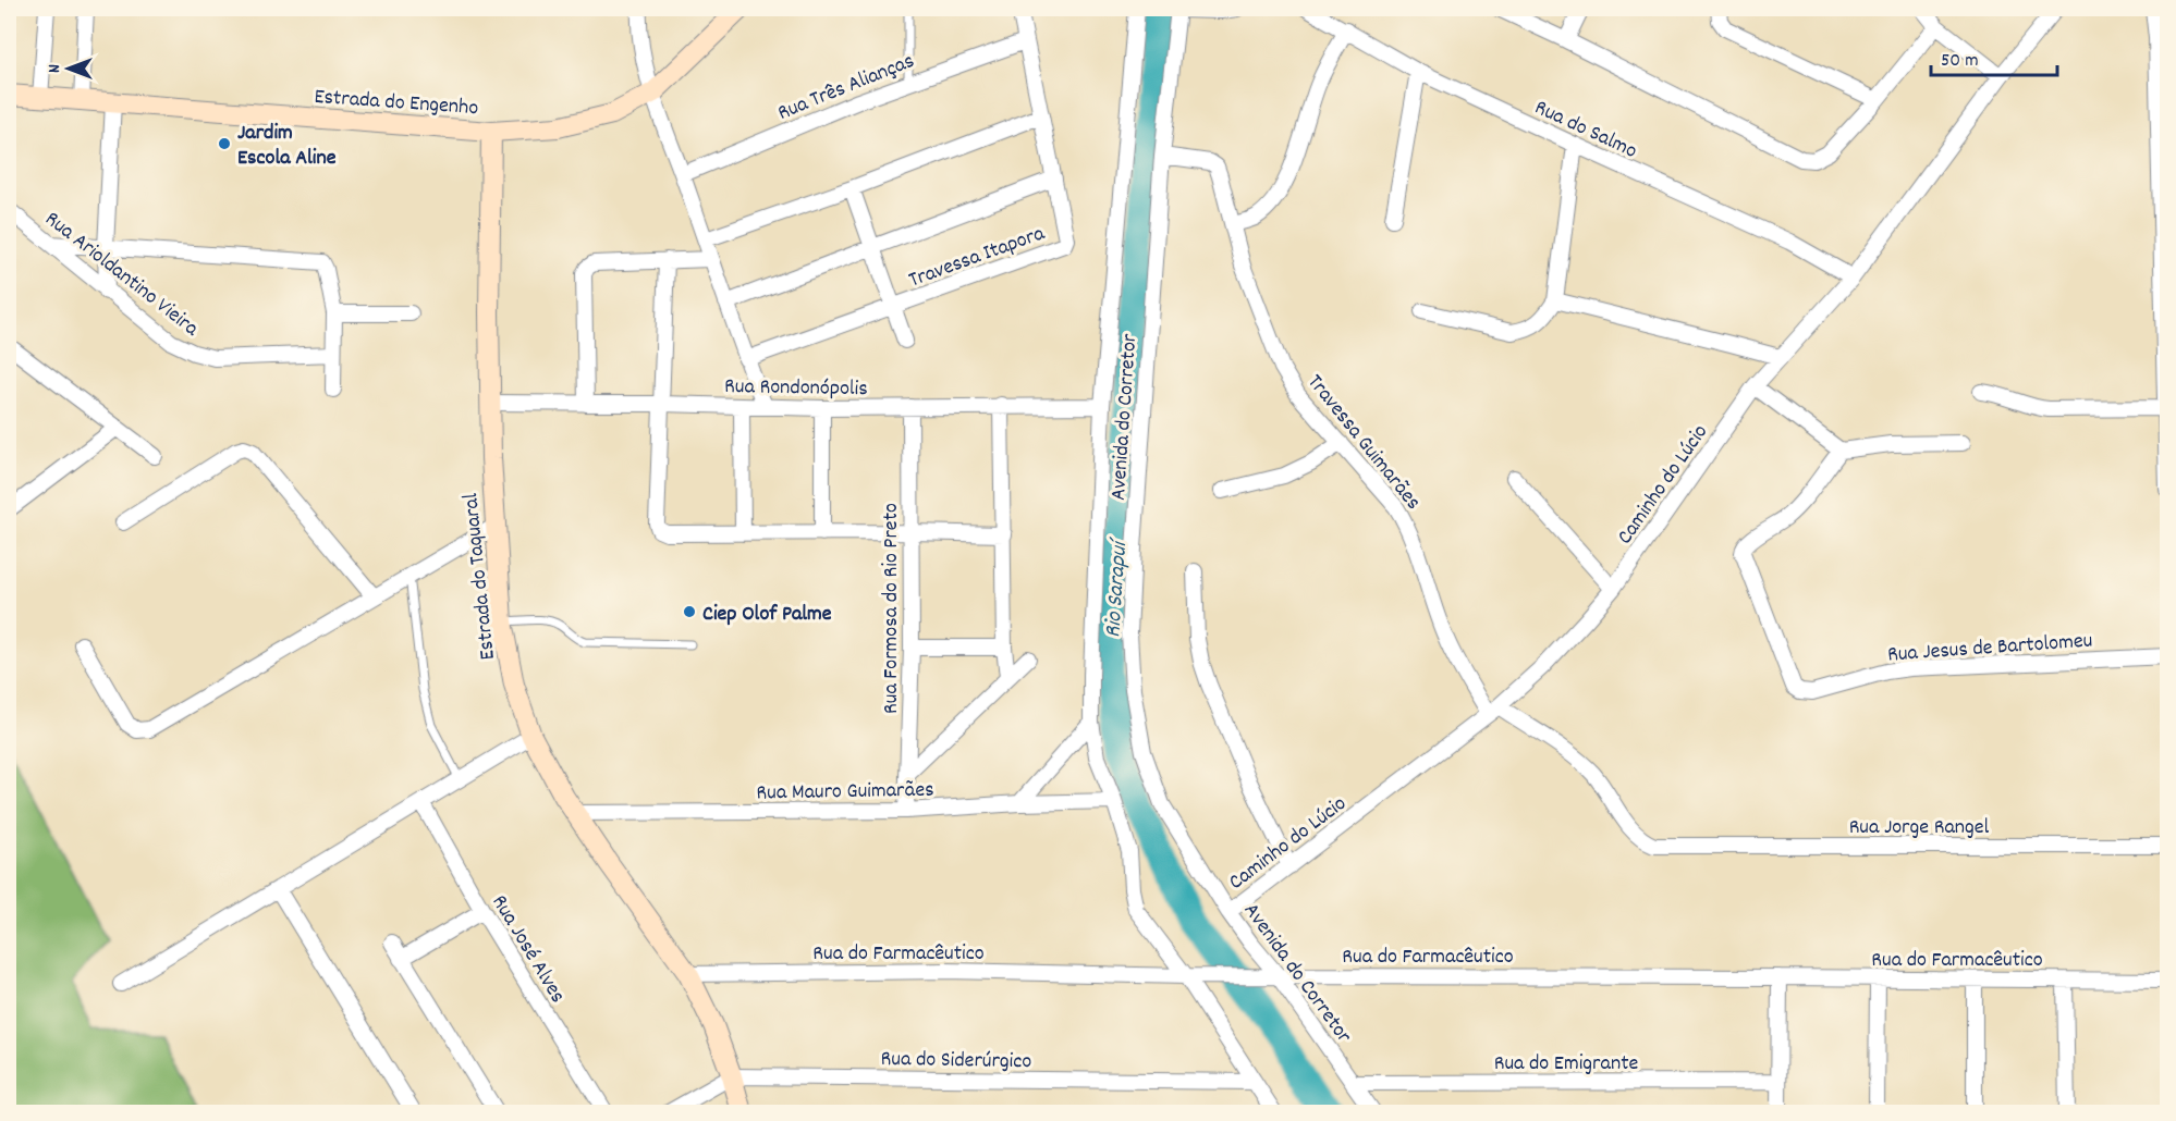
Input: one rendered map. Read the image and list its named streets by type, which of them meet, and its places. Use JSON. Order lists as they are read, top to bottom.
{
  "streets": {
    "street": [
      "Rua Três Alianças",
      "Estrada do Engenho",
      "Rua do Salmo",
      "Travessa Itapora",
      "Rua Arioldantino Vieira",
      "Rua Rondonópolis",
      "Avenida do Corretor",
      "Travessa Guimarães",
      "Caminho do Lúcio",
      "Estrada do Taquaral",
      "Rua Formosa do Rio Preto",
      "Rua Jesus de Bartolomeu",
      "Rua Mauro Guimarães",
      "Rua Jorge Rangel",
      "Rua José Alves",
      "Rua do Farmacêutico",
      "Rua do Siderúrgico",
      "Rua do Emigrante"
    ]
  },
  "crossings": [
    ["Rua Três Alianças", "Travessa Itapora"],
    ["Estrada do Engenho", "Estrada do Taquaral"],
    ["Rua do Salmo", "Caminho do Lúcio"],
    ["Rua Rondonópolis", "Avenida do Corretor"],
    ["Rua Rondonópolis", "Estrada do Taquaral"],
    ["Rua Rondonópolis", "Rua Formosa do Rio Preto"],
    ["Avenida do Corretor", "Travessa Guimarães"],
    ["Avenida do Corretor", "Caminho do Lúcio"],
    ["Avenida do Corretor", "Rua Mauro Guimarães"],
    ["Avenida do Corretor", "Rua do Farmacêutico"],
    ["Avenida do Corretor", "Rua do Siderúrgico"],
    ["Avenida do Corretor", "Rua do Emigrante"],
    ["Travessa Guimarães", "Caminho do Lúcio"],
    ["Travessa Guimarães", "Rua Jorge Rangel"],
    ["Caminho do Lúcio", "Rua Jorge Rangel"],
    ["Estrada do Taquaral", "Rua Mauro Guimarães"],
    ["Estrada do Taquaral", "Rua do Farmacêutico"],
    ["Estrada do Taquaral", "Rua do Siderúrgico"],
    ["Rua Formosa do Rio Preto", "Rua Mauro Guimarães"]
  ],
  "water": ["Rio Sarapuí"],
  "places": ["Jardim Escola Aline", "Ciep Olof Palme"],
  "scale_bar": "50 m",
  "north": "left"
}
